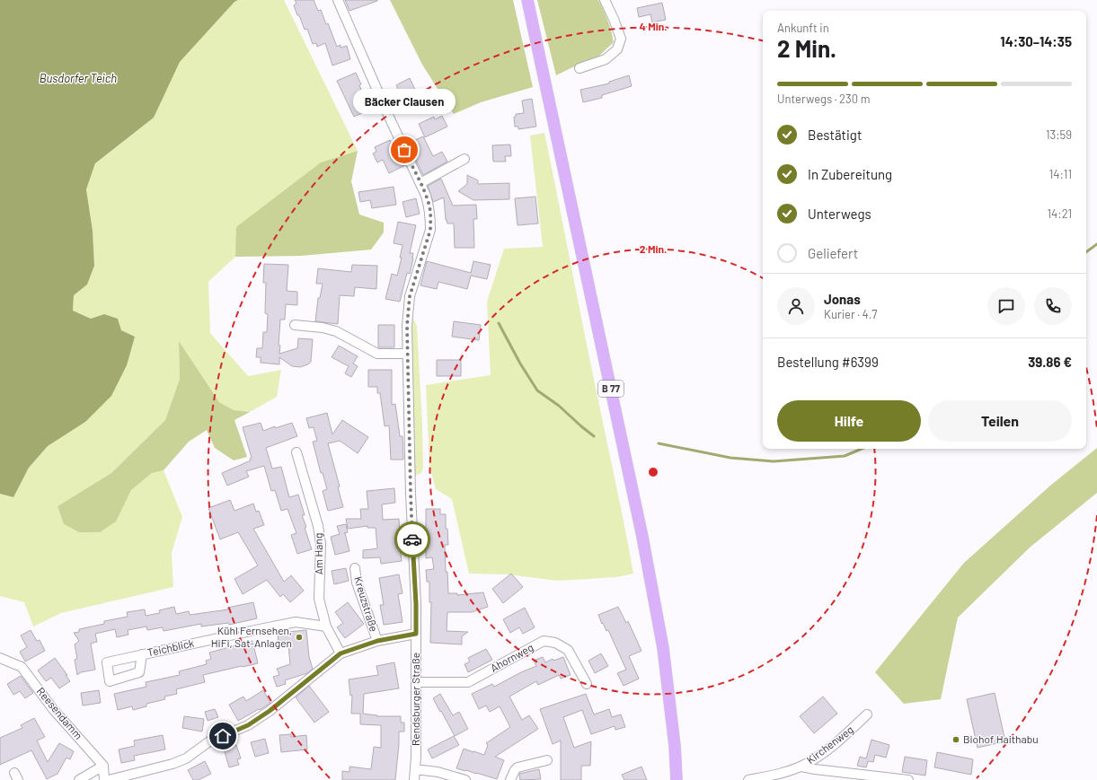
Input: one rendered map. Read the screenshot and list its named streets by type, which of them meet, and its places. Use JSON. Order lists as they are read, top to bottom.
{
  "streets": {
    "main road": ["B 77"],
    "street": [
      "Am Hang",
      "Kreuzstraße",
      "Teichblick",
      "Ahornweg",
      "Rendsburger Straße",
      "Reesendamm",
      "Kirchenweg"
    ]
  },
  "crossings": [
    ["Am Hang", "Kreuzstraße"],
    ["Am Hang", "Teichblick"],
    ["Kreuzstraße", "Rendsburger Straße"],
    ["Ahornweg", "Rendsburger Straße"]
  ],
  "water": ["Busdorfer Teich"],
  "places": ["Bäcker Clausen", "Kühl Fernsehen, HiFi, Sat-Anlagen", "Biohof Haithabu"],
  "page": {
    "heading": ["2 Min.", "Ankunft in", "14:30–14:35"],
    "panel": [
      "Jonas",
      "Kurier · 4.7",
      "Bestellung #6399",
      "39.86 €"
    ],
    "bar": "Unterwegs · 230 m",
    "bubble": "Bäcker Clausen",
    "list": [
      ["Bestätigt", "13:59"],
      ["In Zubereitung", "14:11"],
      ["Unterwegs", "14:21"],
      "Geliefert"
    ],
    "buttons": ["Hilfe", "Teilen"]
  },
  "rings": ["4 Min.", "2 Min."]
}
